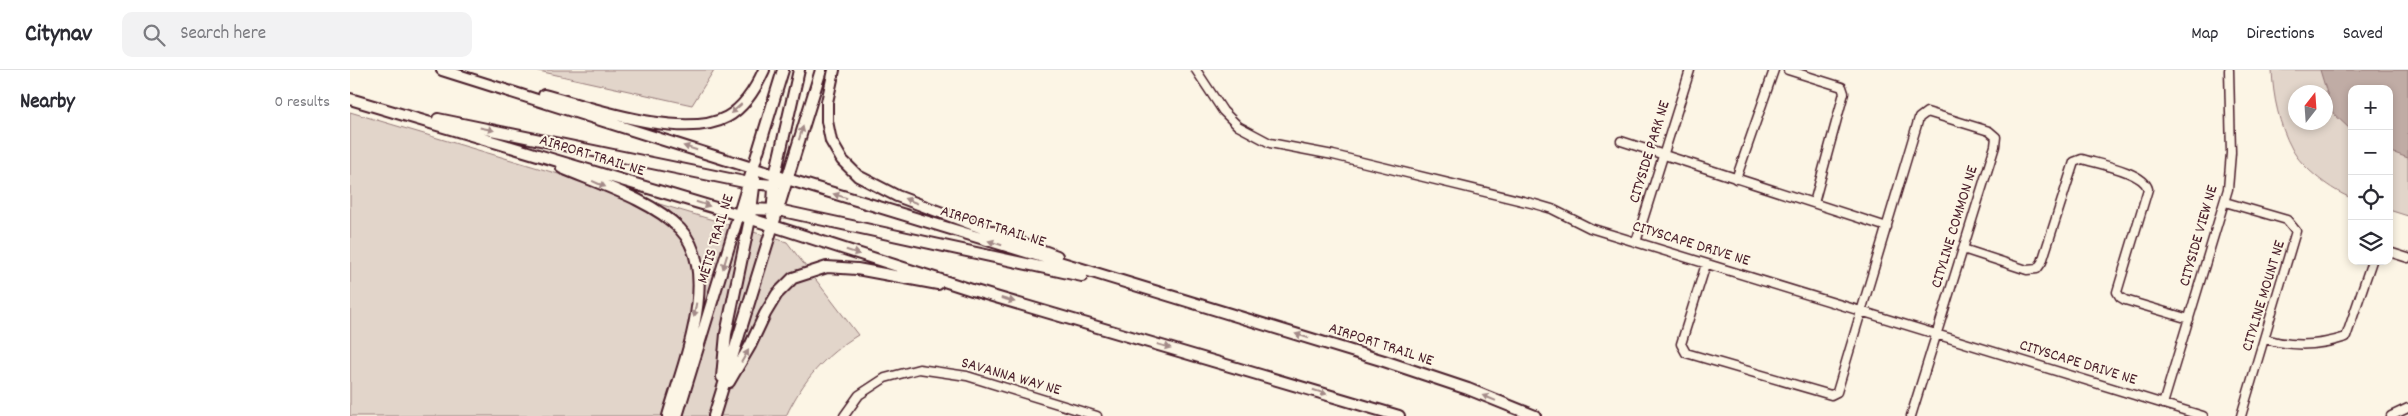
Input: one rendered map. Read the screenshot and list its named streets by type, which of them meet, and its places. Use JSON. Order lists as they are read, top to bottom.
{
  "streets": {
    "main road": ["AIRPORT TRAIL NE", "MÉTIS TRAIL NE"],
    "street": [
      "CITYSIDE PARK NE",
      "CITYLINE COMMON NE",
      "CITYSIDE VIEW NE",
      "CITYSCAPE DRIVE NE",
      "CITYLINE MOUNT NE",
      "SAVANNA WAY NE"
    ]
  },
  "crossings": [
    ["CITYSIDE PARK NE", "CITYSCAPE DRIVE NE"],
    ["AIRPORT TRAIL NE", "MÉTIS TRAIL NE"],
    ["CITYLINE COMMON NE", "CITYSCAPE DRIVE NE"],
    ["CITYSIDE VIEW NE", "CITYSCAPE DRIVE NE"],
    ["CITYSIDE VIEW NE", "CITYLINE MOUNT NE"]
  ],
  "north": "top",
  "page": {
    "header": "Citynav",
    "search": "Search here",
    "nav": ["Map", "Directions", "Saved"],
    "heading": ["Nearby", "0 results"],
    "map_buttons": ["+", "−"]
  }
}
